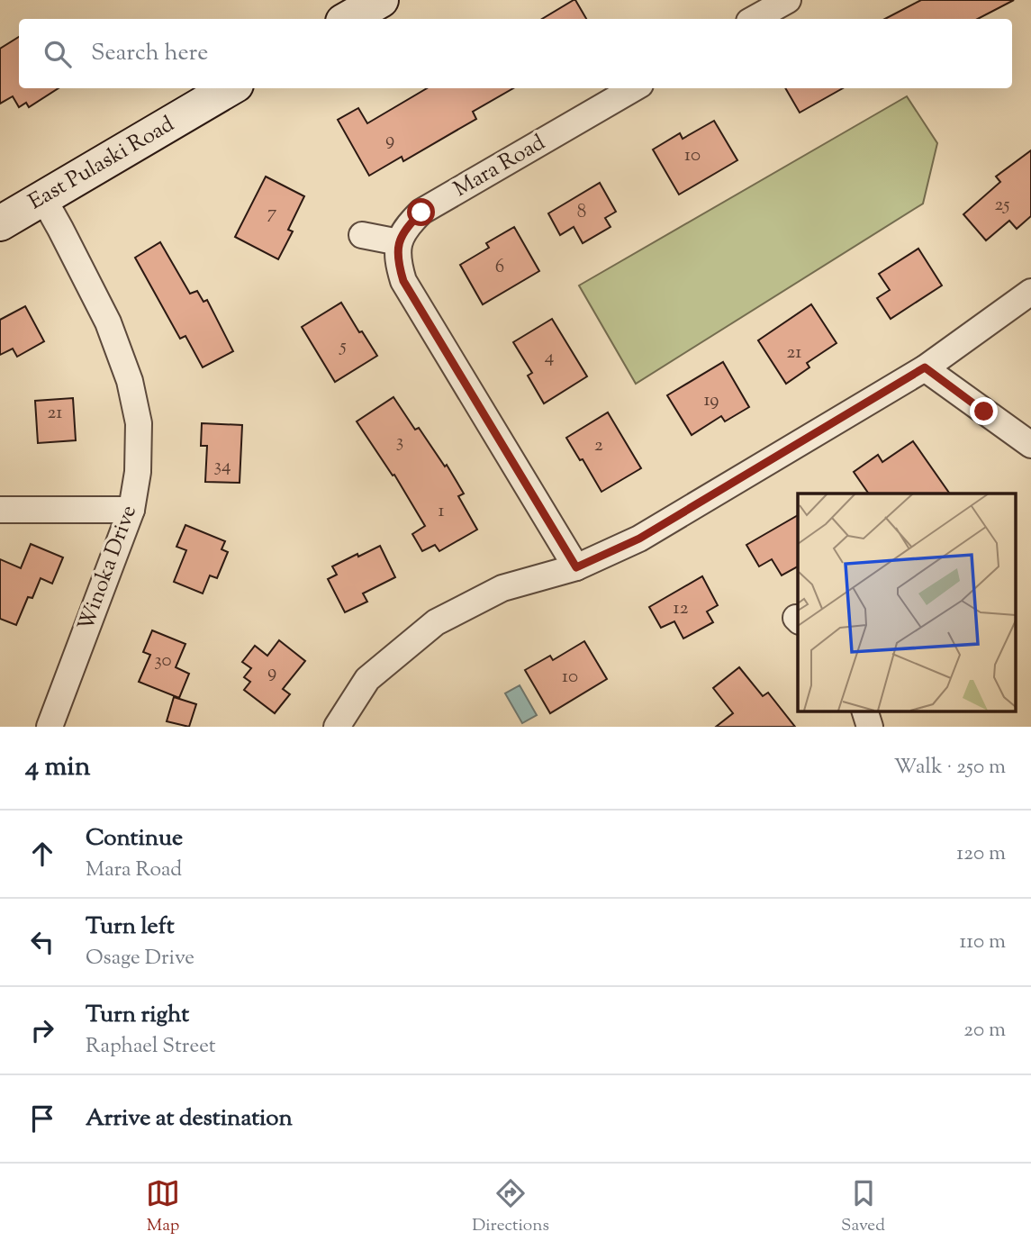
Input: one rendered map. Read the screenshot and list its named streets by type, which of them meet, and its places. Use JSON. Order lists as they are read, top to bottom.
{
  "streets": {
    "main road": ["East Pulaski Road"],
    "street": ["Mara Road", "Winoka Drive"]
  },
  "crossings": [
    ["East Pulaski Road", "Winoka Drive"]
  ],
  "house_numbers": [
    "9",
    "10",
    "25",
    "8",
    "7",
    "6",
    "5",
    "21",
    "4",
    "19",
    "21",
    "3",
    "2",
    "34",
    "1",
    "12",
    "30",
    "9",
    "10"
  ],
  "page": {
    "search": "Search here",
    "heading": ["4 min", "Walk · 250 m"],
    "list": [
      ["Continue", "Mara Road", "120 m"],
      ["Turn left", "Osage Drive", "110 m"],
      ["Turn right", "Raphael Street", "20 m"],
      "Arrive at destination"
    ],
    "nav": ["Map", "Directions", "Saved"]
  }
}
